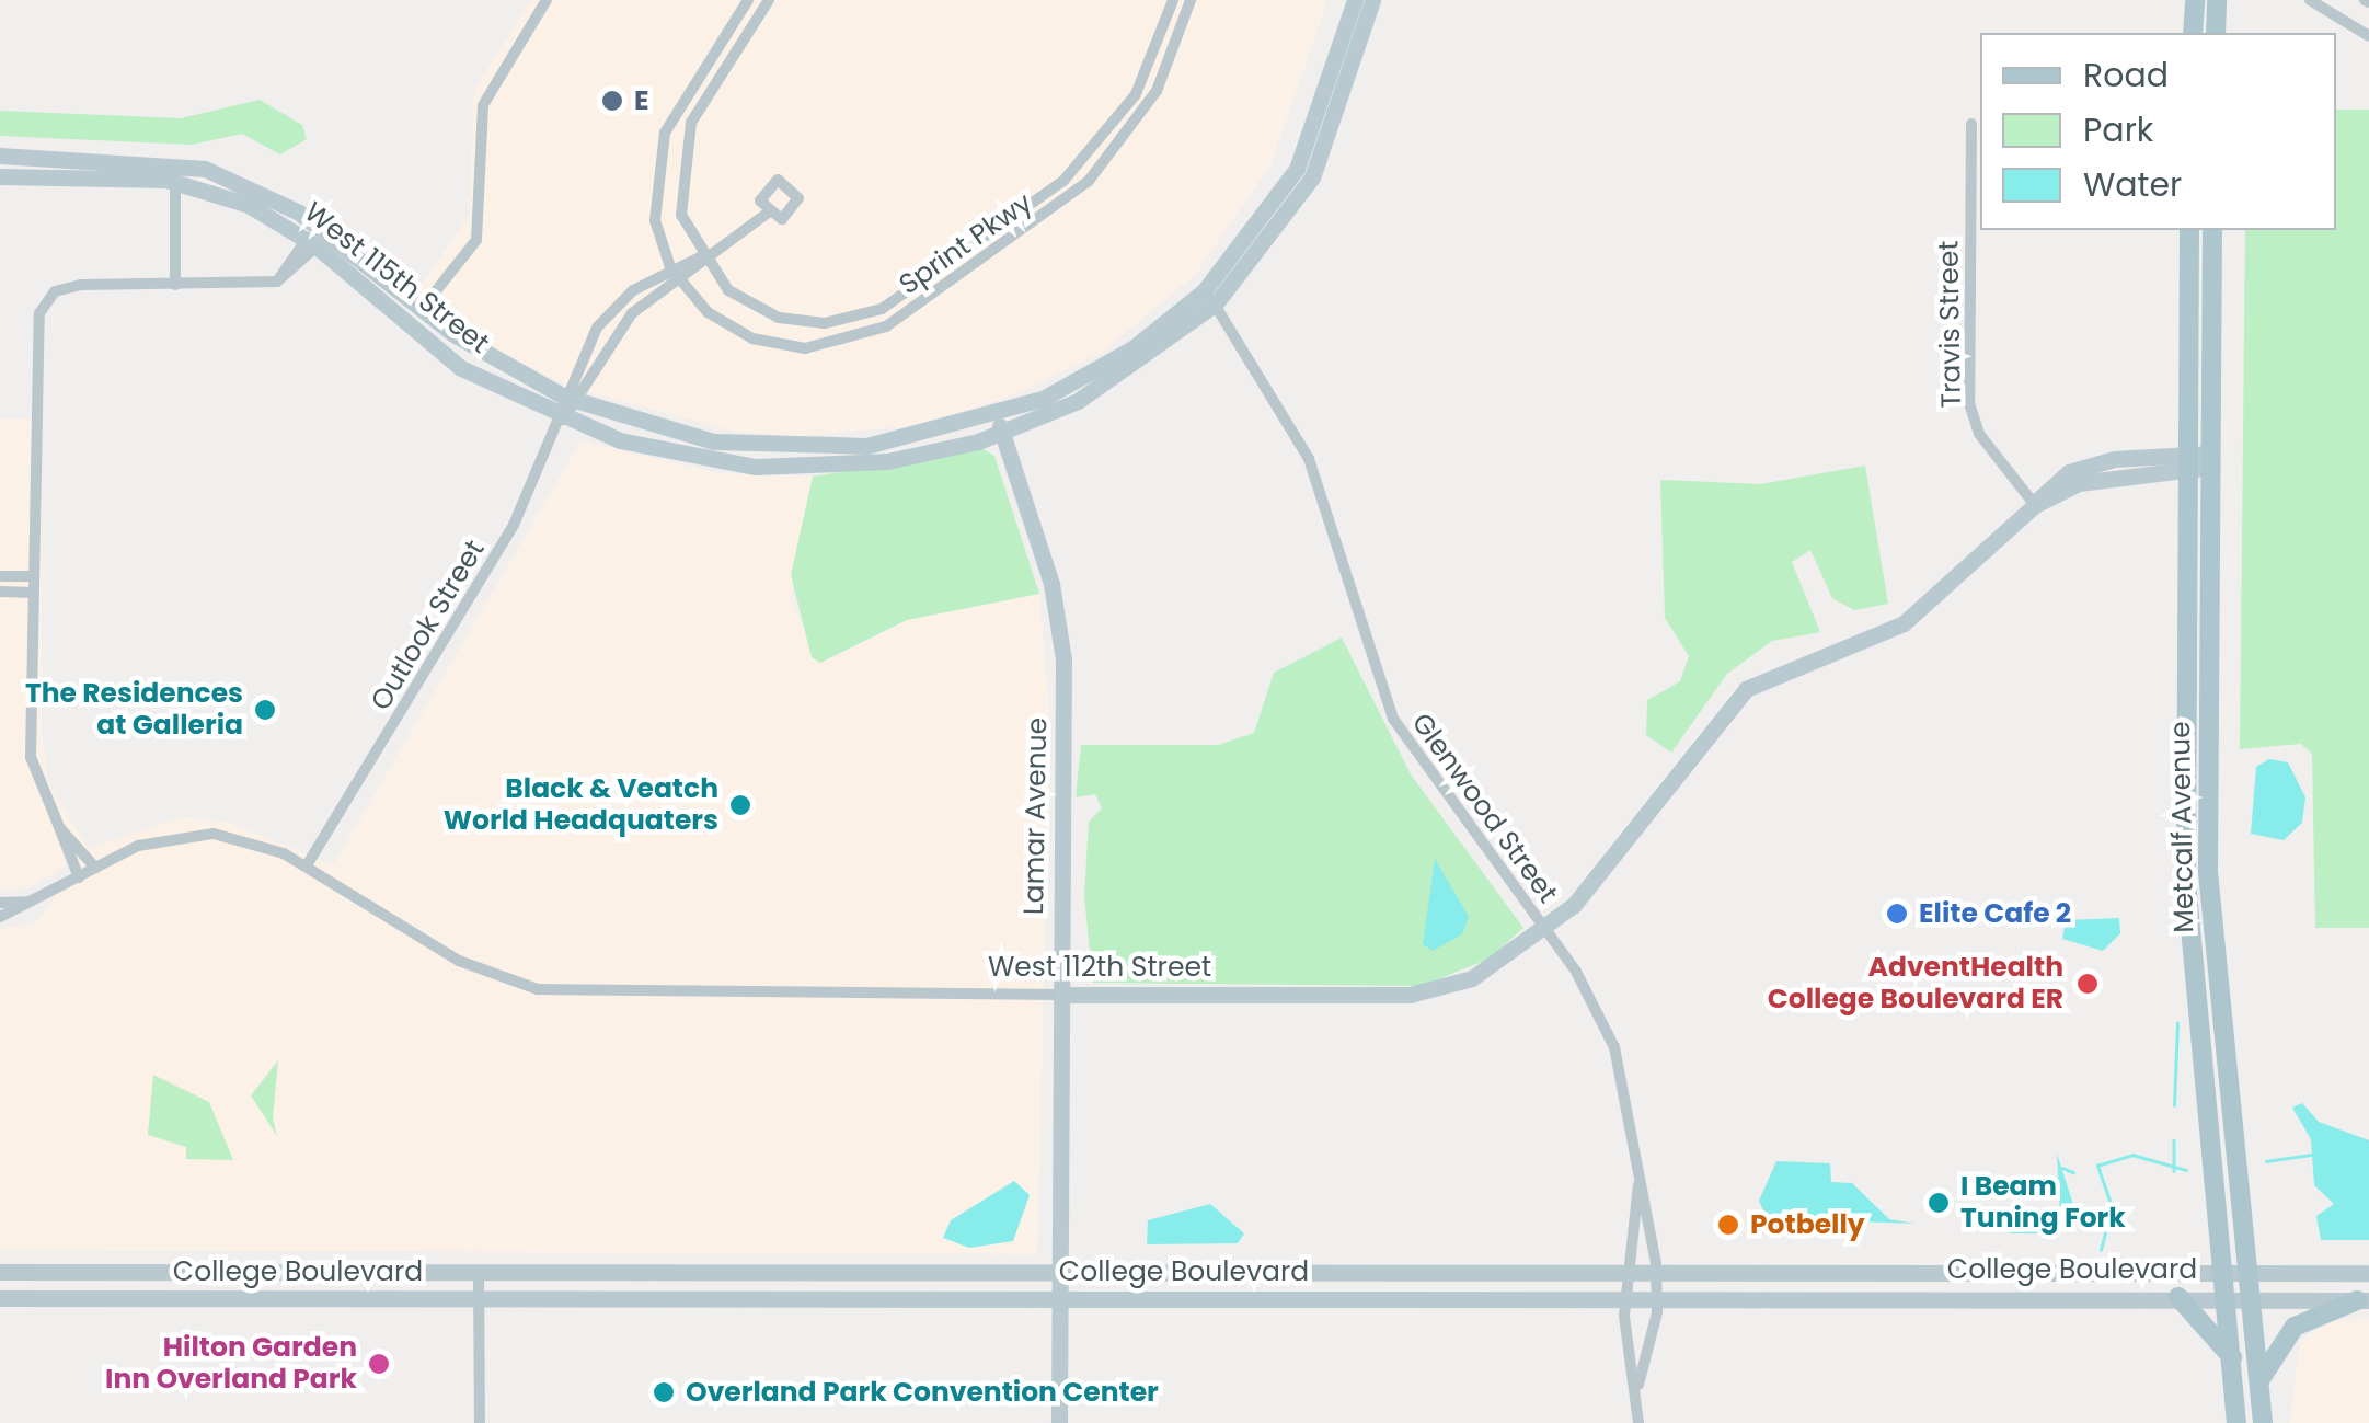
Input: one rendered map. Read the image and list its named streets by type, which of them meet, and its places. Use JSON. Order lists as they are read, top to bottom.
{
  "streets": {
    "main road": ["Metcalf Avenue"],
    "street": [
      "Sprint Pkwy",
      "West 115th Street",
      "Travis Street",
      "Outlook Street",
      "Glenwood Street",
      "Lamar Avenue",
      "West 112th Street",
      "College Boulevard"
    ]
  },
  "crossings": [
    ["West 115th Street", "Outlook Street"],
    ["West 115th Street", "Glenwood Street"],
    ["West 115th Street", "Lamar Avenue"],
    ["Travis Street", "West 112th Street"],
    ["Outlook Street", "West 112th Street"],
    ["Glenwood Street", "West 112th Street"],
    ["Glenwood Street", "College Boulevard"],
    ["Lamar Avenue", "West 112th Street"],
    ["Lamar Avenue", "College Boulevard"],
    ["Metcalf Avenue", "West 112th Street"],
    ["Metcalf Avenue", "College Boulevard"]
  ],
  "places": [
    "E",
    "The Residences at Galleria",
    "Black & Veatch World Headquaters",
    "Elite Cafe 2",
    "AdventHealth College Boulevard ER",
    "I Beam Tuning Fork",
    "Potbelly",
    "Hilton Garden Inn Overland Park",
    "Overland Park Convention Center"
  ],
  "legend": ["Road", "Park", "Water"]
}
